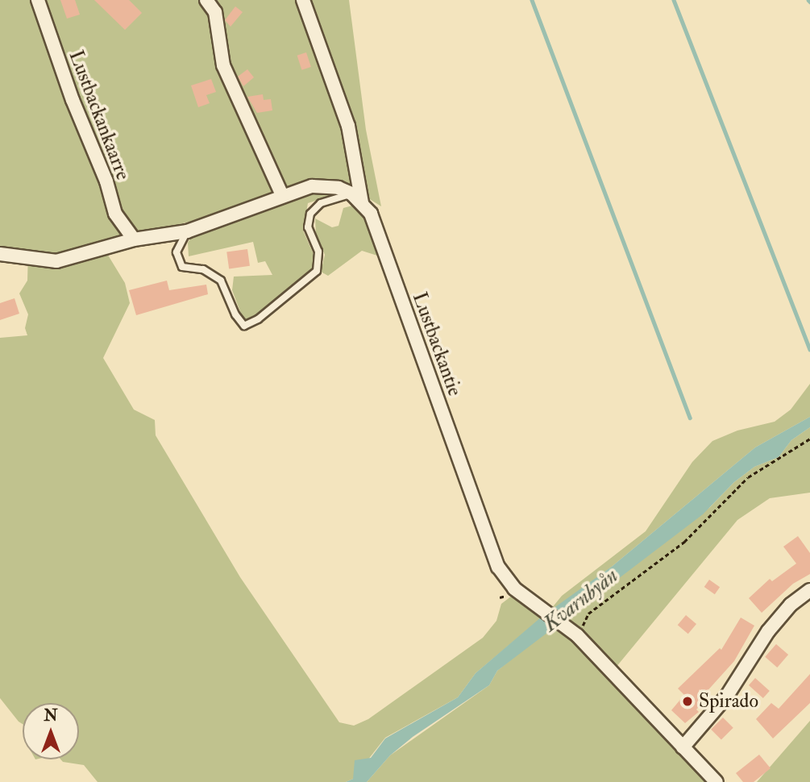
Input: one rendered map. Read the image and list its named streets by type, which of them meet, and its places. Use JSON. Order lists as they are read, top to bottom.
{
  "streets": {
    "street": ["Lustbackankaarre", "Lustbackantie"]
  },
  "water": ["Kvarnbyån"],
  "places": ["Spirado"],
  "north": "top"
}
